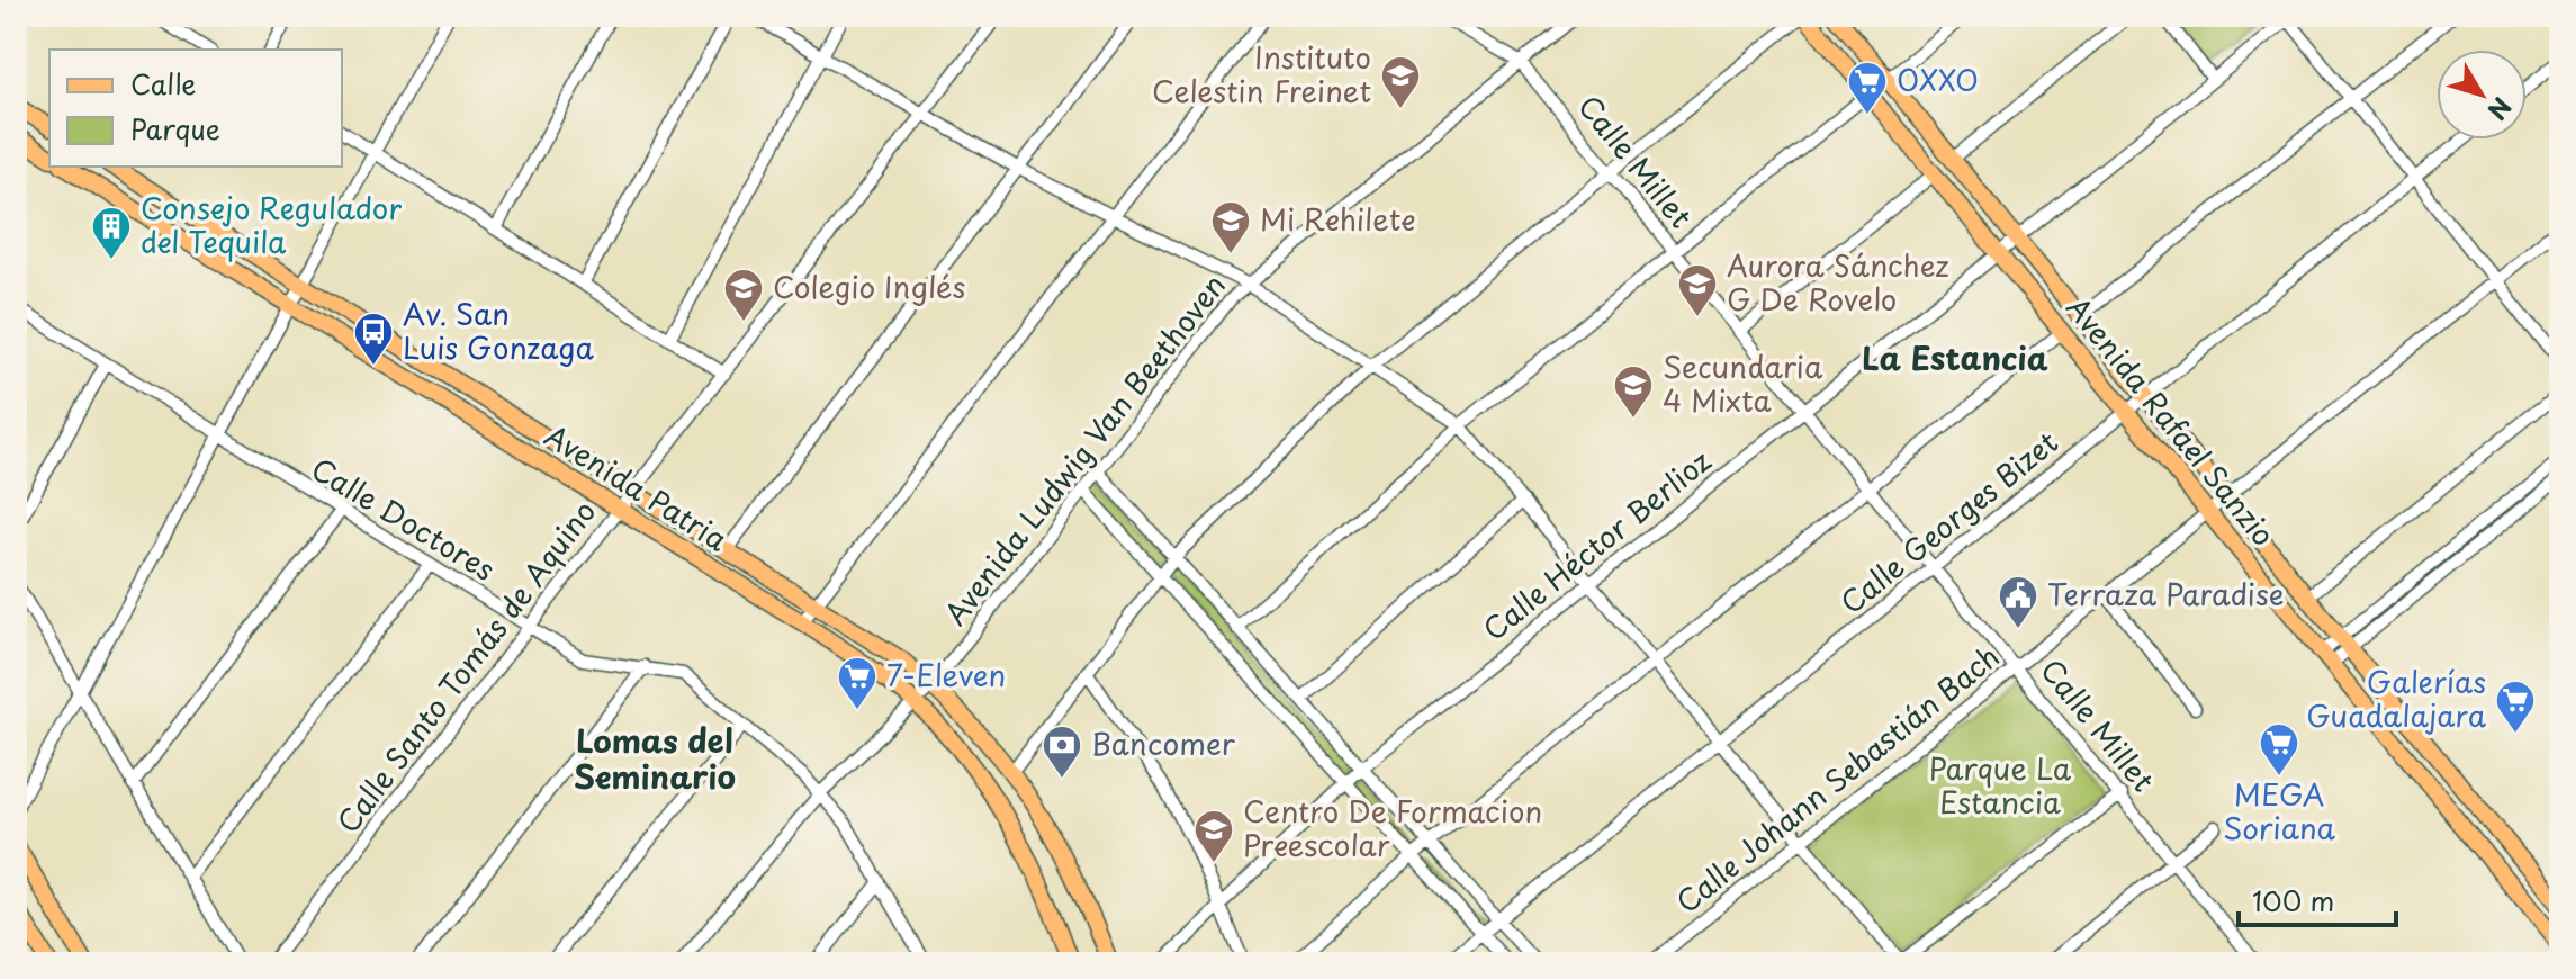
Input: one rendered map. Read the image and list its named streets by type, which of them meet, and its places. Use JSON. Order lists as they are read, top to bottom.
{
  "streets": {
    "main road": ["Avenida Rafael Sanzio", "Avenida Patria"],
    "street": [
      "Calle Millet",
      "Avenida Ludwig Van Beethoven",
      "Calle Doctores",
      "Calle Georges Bizet",
      "Calle Héctor Berlioz",
      "Calle Santo Tomás de Aquino",
      "Calle Johann Sebastián Bach"
    ]
  },
  "crossings": [
    ["Calle Millet", "Avenida Ludwig Van Beethoven"],
    ["Calle Millet", "Calle Georges Bizet"],
    ["Calle Millet", "Calle Héctor Berlioz"],
    ["Calle Millet", "Calle Johann Sebastián Bach"],
    ["Avenida Rafael Sanzio", "Calle Georges Bizet"],
    ["Avenida Rafael Sanzio", "Calle Héctor Berlioz"],
    ["Avenida Rafael Sanzio", "Calle Johann Sebastián Bach"],
    ["Avenida Ludwig Van Beethoven", "Avenida Patria"],
    ["Avenida Ludwig Van Beethoven", "Calle Doctores"],
    ["Avenida Patria", "Calle Santo Tomás de Aquino"],
    ["Calle Doctores", "Calle Santo Tomás de Aquino"]
  ],
  "districts": ["La Estancia", "Lomas del Seminario"],
  "parks": ["Parque La Estancia"],
  "places": {
    "school or university": [
      "Instituto Celestin Freinet",
      "Mi Rehilete",
      "Aurora Sánchez G De Rovelo",
      "Colegio Inglés",
      "Secundaria 4 Mixta",
      "Centro De Formacion Preescolar"
    ],
    "supermarket": [
      "OXXO",
      "7-Eleven",
      "Galerías Guadalajara",
      "MEGA Soriana"
    ],
    "building": ["Consejo Regulador del Tequila"],
    "bus stop": ["Av. San Luis Gonzaga"],
    "public building": ["Terraza Paradise"],
    "bank": ["Bancomer"]
  },
  "legend": ["Calle", "Parque"],
  "scale_bar": "100 m",
  "north": "bottom right"
}
